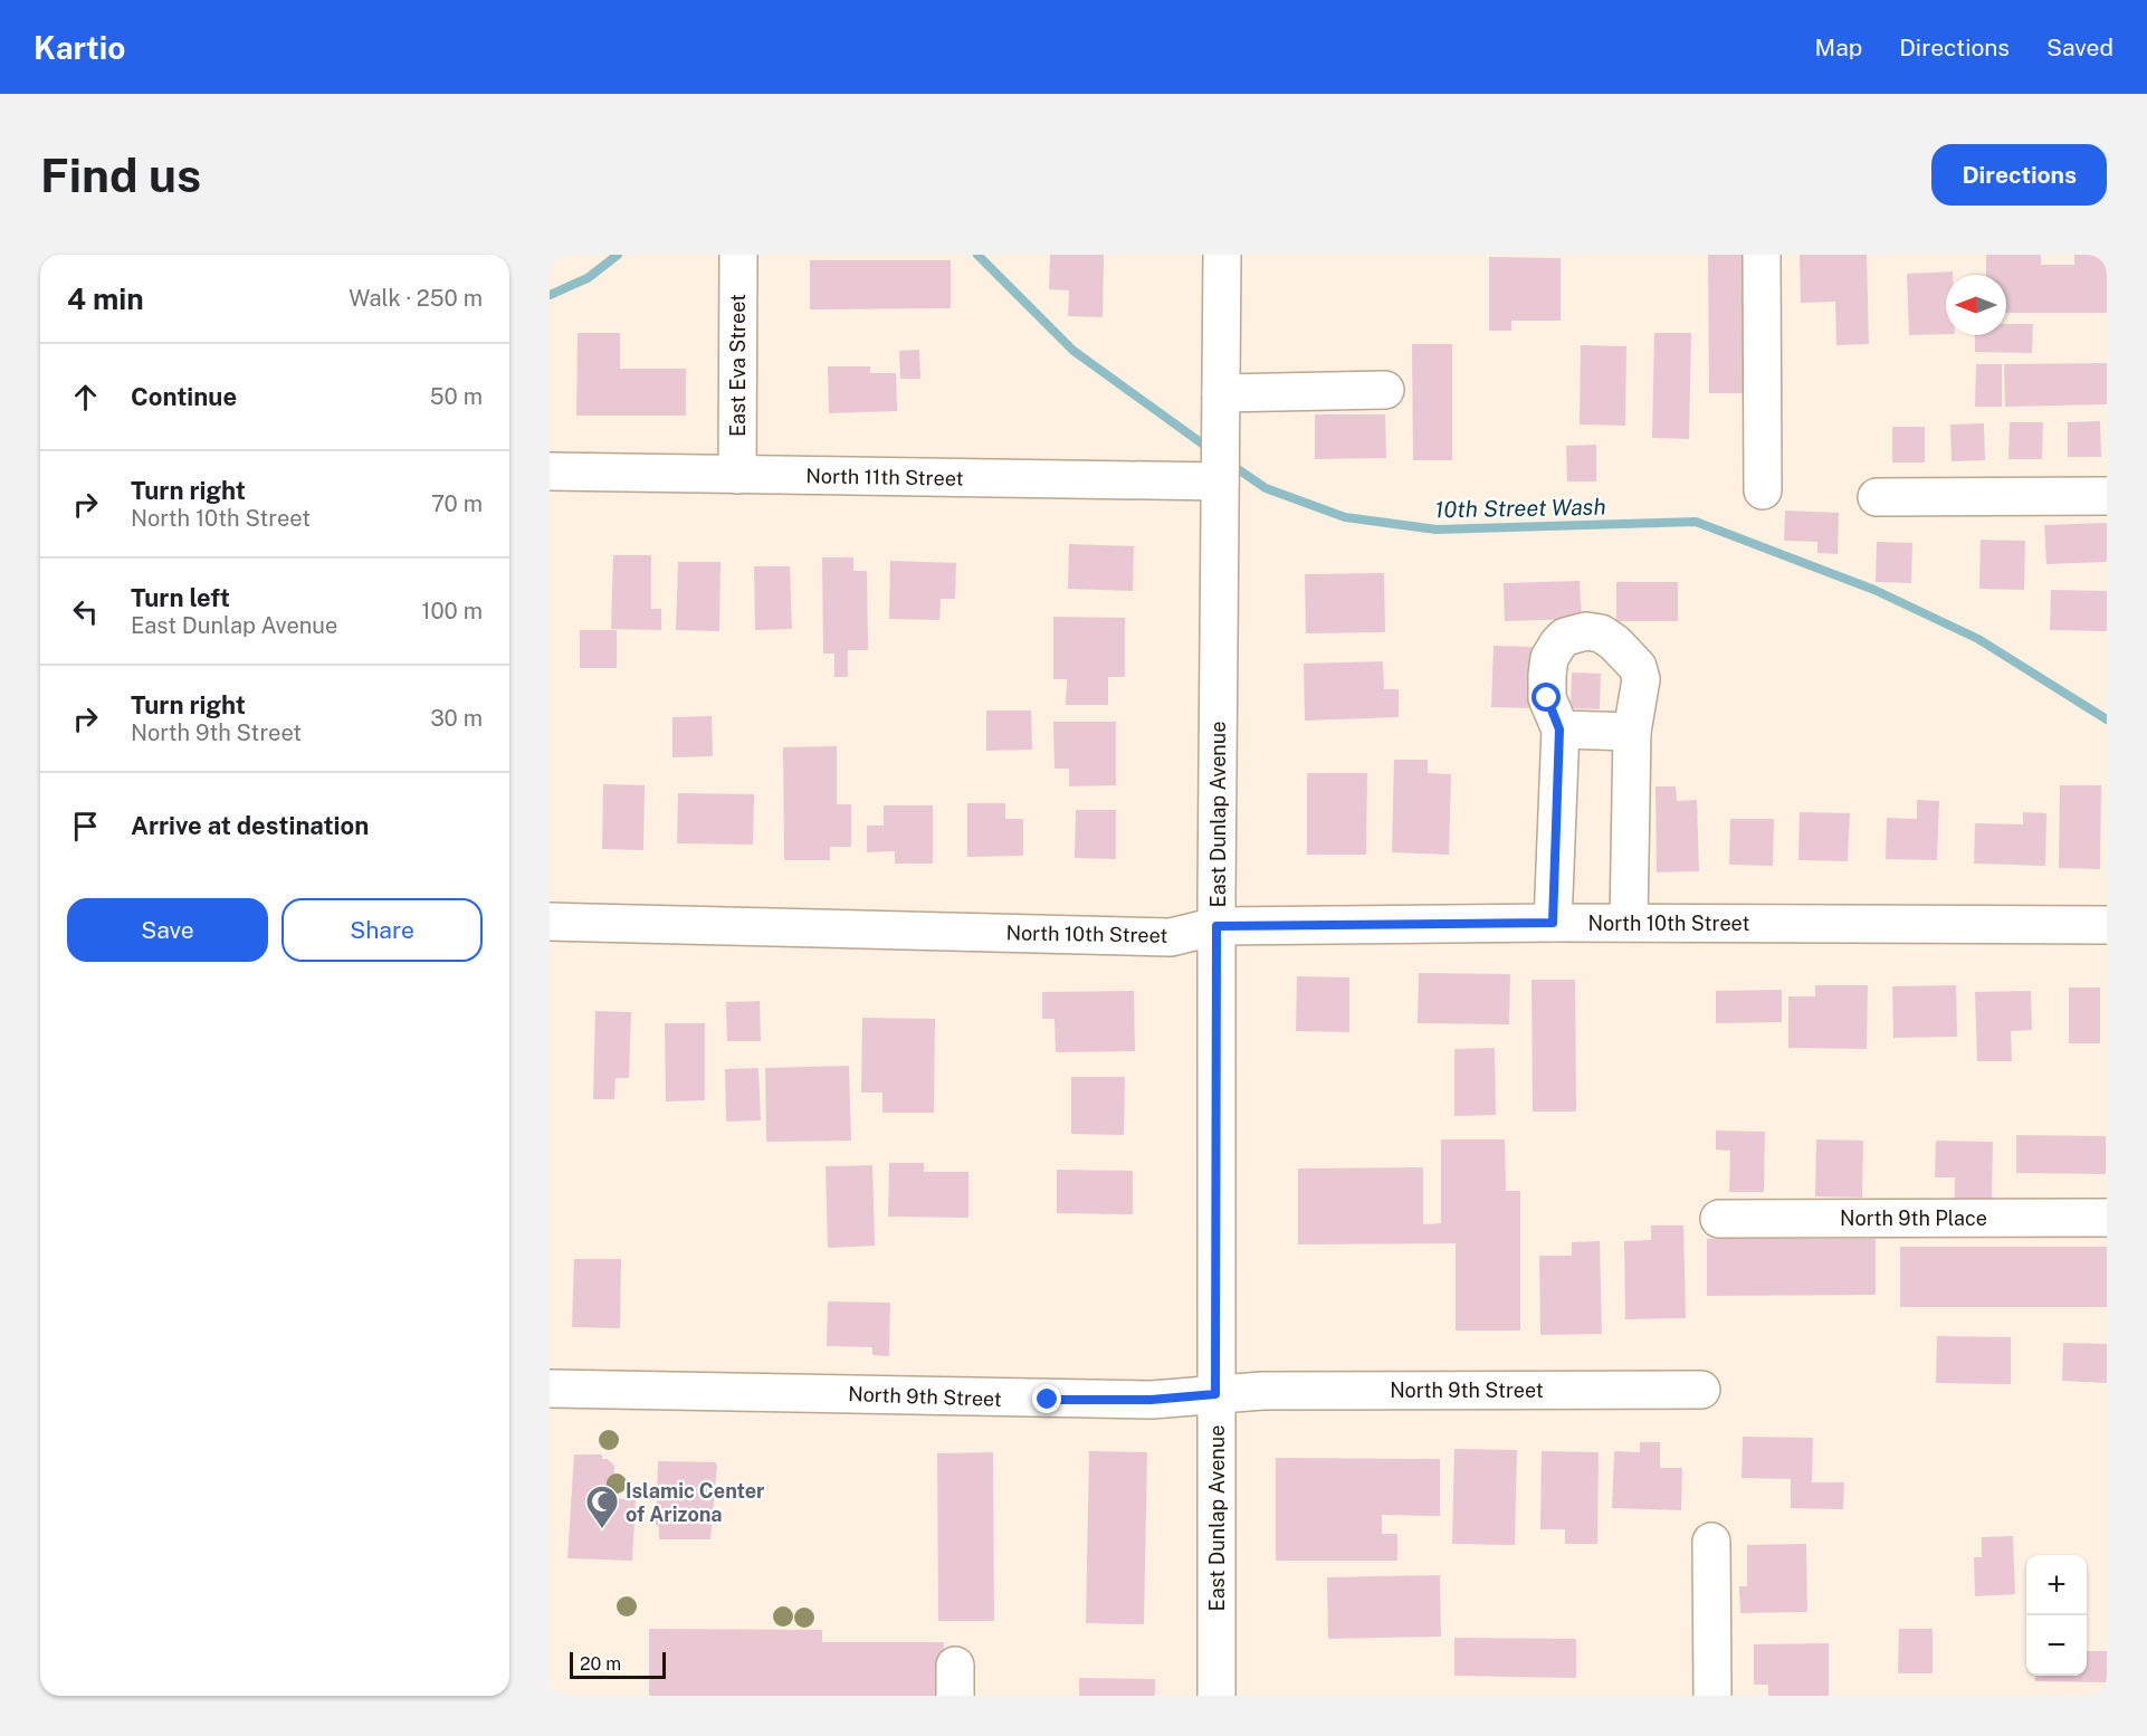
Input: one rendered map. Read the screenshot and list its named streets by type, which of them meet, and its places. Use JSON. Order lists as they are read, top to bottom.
{
  "streets": {
    "street": [
      "East Eva Street",
      "North 11th Street",
      "East Dunlap Avenue",
      "North 10th Street",
      "North 9th Place",
      "North 9th Street"
    ]
  },
  "crossings": [
    ["East Eva Street", "North 11th Street"],
    ["North 11th Street", "East Dunlap Avenue"],
    ["East Dunlap Avenue", "North 10th Street"],
    ["East Dunlap Avenue", "North 9th Street"]
  ],
  "water": ["10th Street Wash"],
  "places": {
    "mosque": ["Islamic Center of Arizona"]
  },
  "scale_bar": "20 m",
  "north": "left",
  "page": {
    "header": "Kartio",
    "nav": ["Map", "Directions", "Saved"],
    "buttons": [
      "Directions",
      ["Save", "Share"]
    ],
    "title": "Find us",
    "heading": ["4 min", "Walk · 250 m"],
    "list": [
      ["Continue", "50 m"],
      ["Turn right", "North 10th Street", "70 m"],
      ["Turn left", "East Dunlap Avenue", "100 m"],
      ["Turn right", "North 9th Street", "30 m"],
      "Arrive at destination"
    ],
    "map_buttons": ["+", "−"],
    "scale": "20 m"
  }
}
